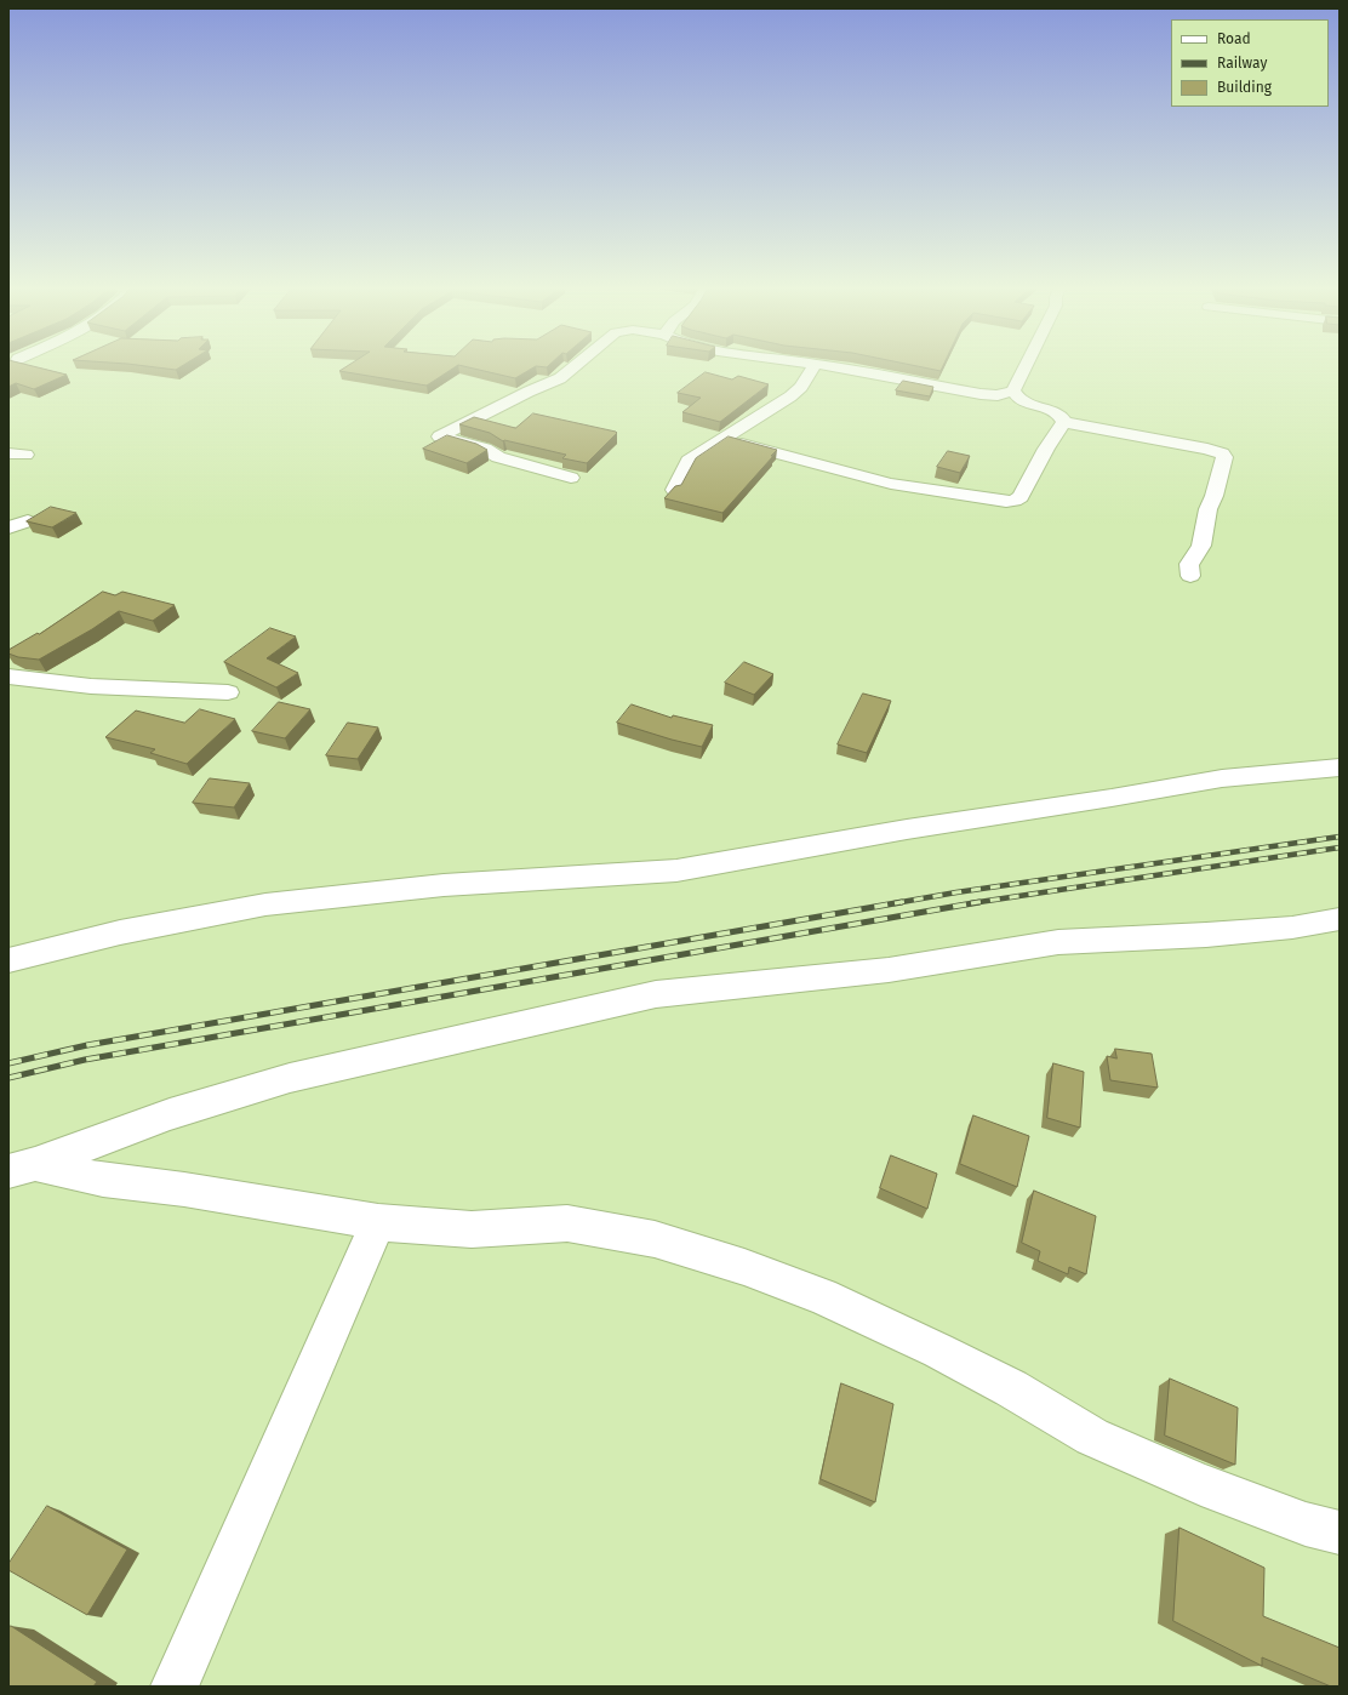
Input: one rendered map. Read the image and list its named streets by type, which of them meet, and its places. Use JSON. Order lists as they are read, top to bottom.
{
  "legend": ["Road", "Railway", "Building"]
}
